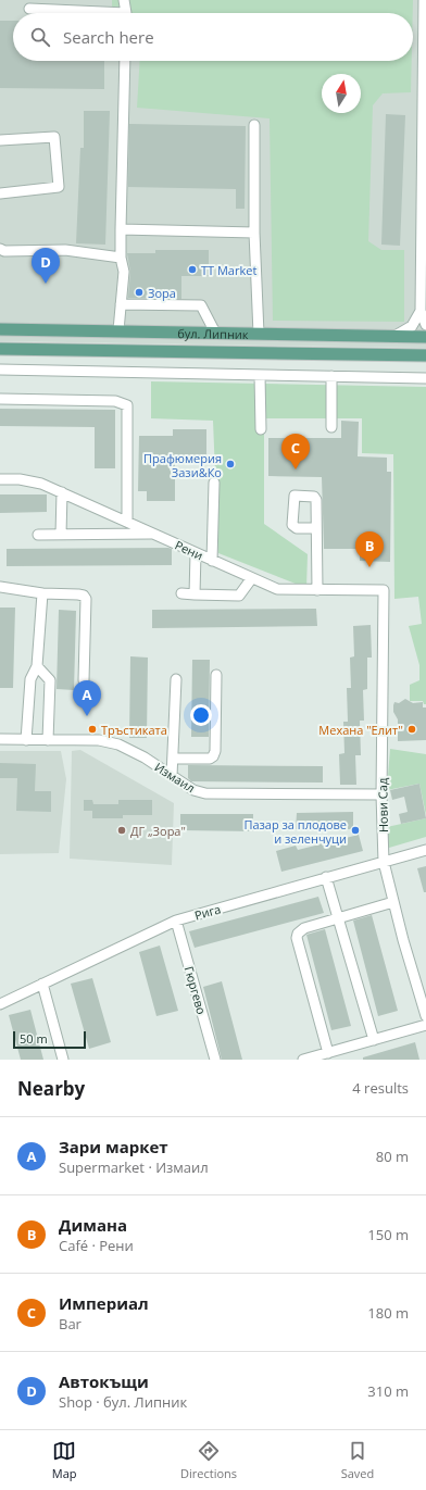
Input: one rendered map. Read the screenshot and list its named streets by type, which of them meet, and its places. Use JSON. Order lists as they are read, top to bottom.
{
  "streets": {
    "main road": ["бул. Липник"],
    "street": [
      "Рени",
      "Измаил",
      "Нови Сад",
      "Рига",
      "Гюргево"
    ]
  },
  "crossings": [
    ["Рени", "Нови Сад"],
    ["Измаил", "Нови Сад"],
    ["Нови Сад", "Рига"],
    ["Рига", "Гюргево"]
  ],
  "places": [
    "TT Market",
    "Зора",
    "Прафюмерия Зази&Ко",
    "Тръстиката",
    "Механа \"Елит''",
    "ДГ „Зора\"",
    "Пазар за плодове и зеленчуци"
  ],
  "scale_bar": "50 m",
  "north": "top",
  "page": {
    "search": "Search here",
    "pins": [
      "D",
      "C",
      "B",
      "A"
    ],
    "scale": "50 m",
    "heading": ["Nearby", "4 results"],
    "list": [
      {
        "mark": "A",
        "name": "Зари маркет",
        "note": "Supermarket · Измаил",
        "value": "80 m"
      },
      {
        "mark": "B",
        "name": "Димана",
        "note": "Café · Рени",
        "value": "150 m"
      },
      {
        "mark": "C",
        "name": "Империал",
        "note": "Bar",
        "value": "180 m"
      },
      {
        "mark": "D",
        "name": "Автокъщи",
        "note": "Shop · бул. Липник",
        "value": "310 m"
      }
    ],
    "nav": ["Map", "Directions", "Saved"]
  }
}
